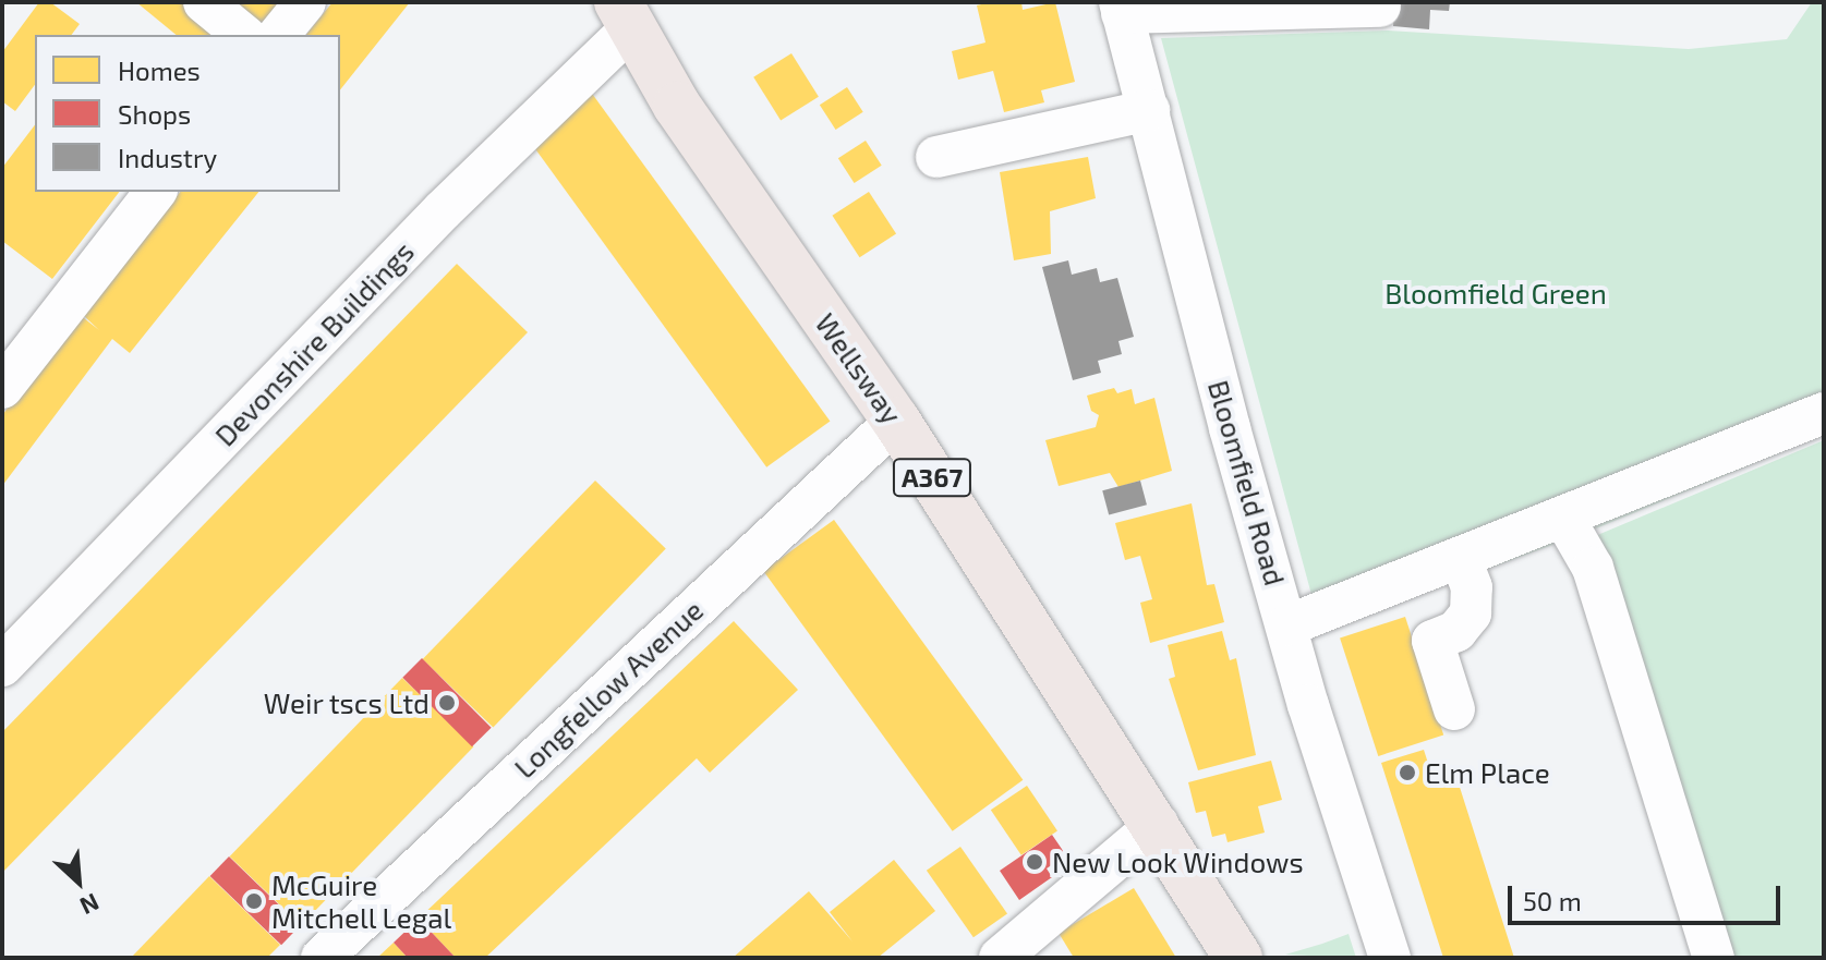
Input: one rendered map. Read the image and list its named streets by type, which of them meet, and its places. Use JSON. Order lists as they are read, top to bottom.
{
  "streets": {
    "main road": ["Wellsway", "A367"],
    "street": ["Devonshire Buildings", "Bloomfield Road", "Longfellow Avenue"]
  },
  "crossings": [
    ["Devonshire Buildings", "Wellsway"],
    ["Wellsway", "Longfellow Avenue"]
  ],
  "parks": ["Bloomfield Green"],
  "places": [
    "Weir tscs Ltd",
    "Elm Place",
    "New Look Windows",
    "McGuire Mitchell Legal"
  ],
  "legend": ["Homes", "Shops", "Industry"],
  "scale_bar": "50 m",
  "north": "bottom right"
}
